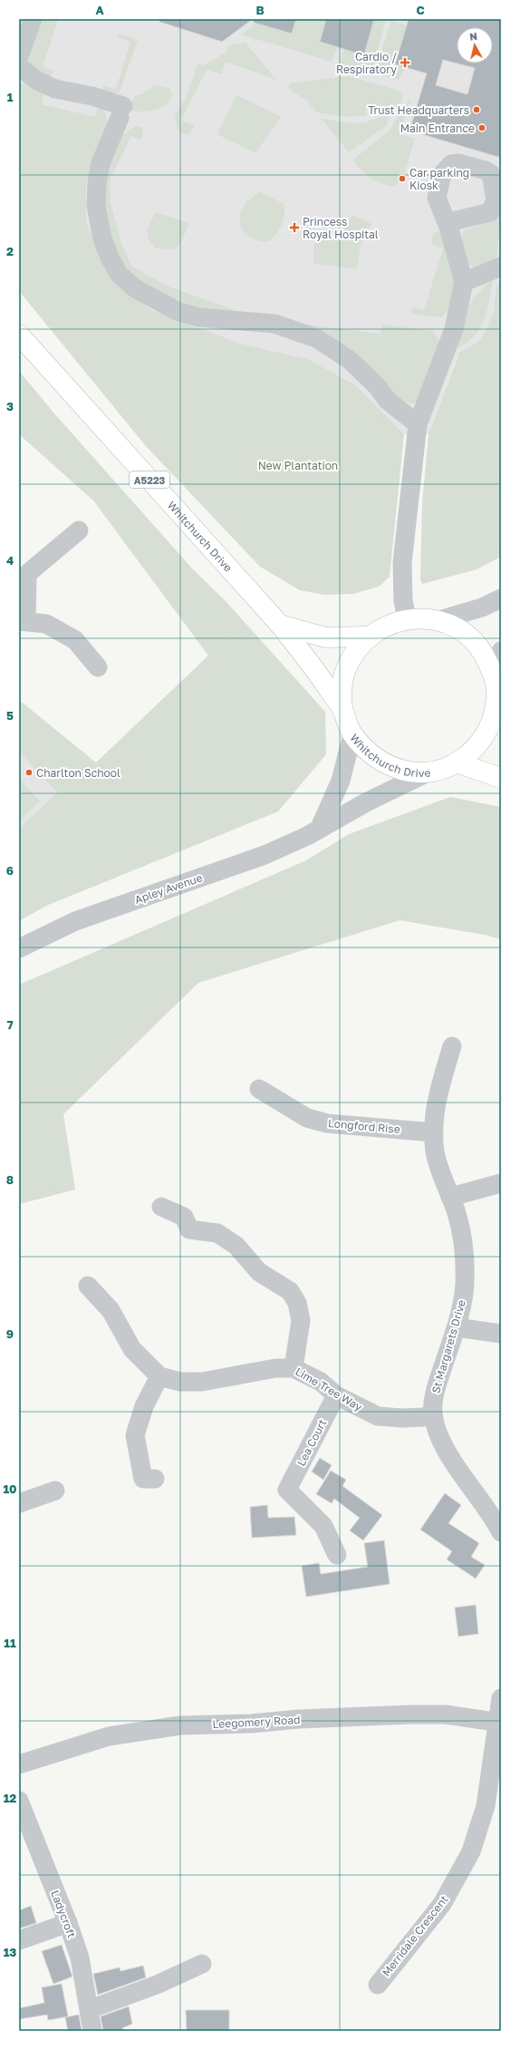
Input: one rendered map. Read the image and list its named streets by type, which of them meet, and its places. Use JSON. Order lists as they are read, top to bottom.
{
  "streets": {
    "main road": ["A5223", "Whitchurch Drive"],
    "street": [
      "Apley Avenue",
      "Longford Rise",
      "St Margarets Drive",
      "Lime Tree Way",
      "Lea Court",
      "Leegomery Road",
      "Ladycroft",
      "Merridale Crescent"
    ]
  },
  "crossings": [
    ["Whitchurch Drive", "Apley Avenue"],
    ["Longford Rise", "St Margarets Drive"],
    ["St Margarets Drive", "Lime Tree Way"],
    ["Lime Tree Way", "Lea Court"],
    ["Leegomery Road", "Merridale Crescent"]
  ],
  "parks": ["New Plantation"],
  "places": {
    "health": ["Cardio / Respiratory", "Princess Royal Hospital"],
    "other": [
      "Trust Headquarters",
      "Main Entrance",
      "Car parking Kiosk",
      "Charlton School"
    ]
  },
  "north": "top",
  "grid": {
    "columns": ["A", "B", "C"],
    "rows": [
      "1",
      "2",
      "3",
      "4",
      "5",
      "6",
      "7",
      "8",
      "9",
      "10",
      "11",
      "12",
      "13"
    ]
  }
}
